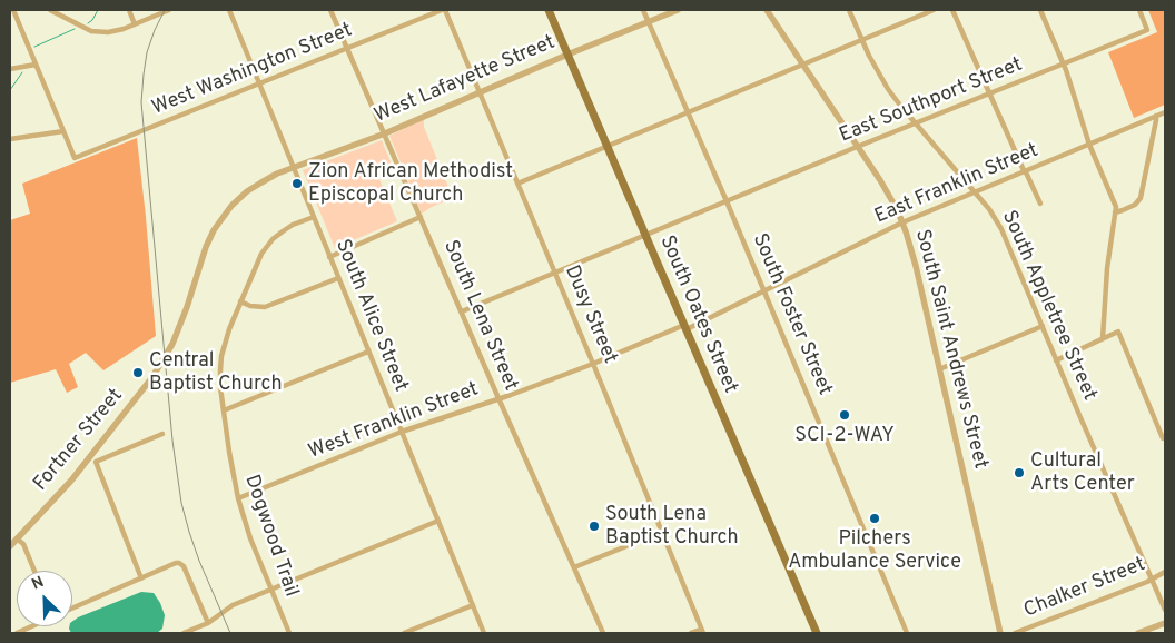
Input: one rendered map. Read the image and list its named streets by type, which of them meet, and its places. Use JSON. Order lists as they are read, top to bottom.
{
  "streets": {
    "main road": ["South Oates Street"],
    "street": [
      "West Washington Street",
      "West Lafayette Street",
      "East Southport Street",
      "East Franklin Street",
      "South Appletree Street",
      "Dusy Street",
      "South Foster Street",
      "South Alice Street",
      "South Lena Street",
      "South Saint Andrews Street",
      "West Franklin Street",
      "Fortner Street",
      "Dogwood Trail",
      "Chalker Street"
    ]
  },
  "crossings": [
    ["West Washington Street", "Dusy Street"],
    ["West Washington Street", "South Alice Street"],
    ["West Washington Street", "South Lena Street"],
    ["West Lafayette Street", "Dusy Street"],
    ["West Lafayette Street", "South Oates Street"],
    ["West Lafayette Street", "South Foster Street"],
    ["West Lafayette Street", "South Alice Street"],
    ["West Lafayette Street", "South Lena Street"],
    ["West Lafayette Street", "Fortner Street"],
    ["East Southport Street", "South Appletree Street"],
    ["East Southport Street", "Dusy Street"],
    ["East Southport Street", "South Oates Street"],
    ["East Southport Street", "South Foster Street"],
    ["East Southport Street", "South Lena Street"],
    ["East Southport Street", "South Saint Andrews Street"],
    ["East Franklin Street", "South Appletree Street"],
    ["East Franklin Street", "South Foster Street"],
    ["East Franklin Street", "South Saint Andrews Street"],
    ["East Franklin Street", "West Franklin Street"],
    ["South Appletree Street", "Chalker Street"],
    ["Dusy Street", "West Franklin Street"],
    ["South Oates Street", "West Franklin Street"],
    ["South Foster Street", "West Franklin Street"],
    ["South Alice Street", "West Franklin Street"],
    ["South Alice Street", "Fortner Street"],
    ["South Alice Street", "Dogwood Trail"],
    ["South Lena Street", "West Franklin Street"],
    ["West Franklin Street", "Dogwood Trail"]
  ],
  "places": [
    "Zion African Methodist Episcopal Church",
    "Central Baptist Church",
    "SCI-2-WAY",
    "Cultural Arts Center",
    "Pilchers Ambulance Service",
    "South Lena Baptist Church"
  ],
  "north": "top left"
}
